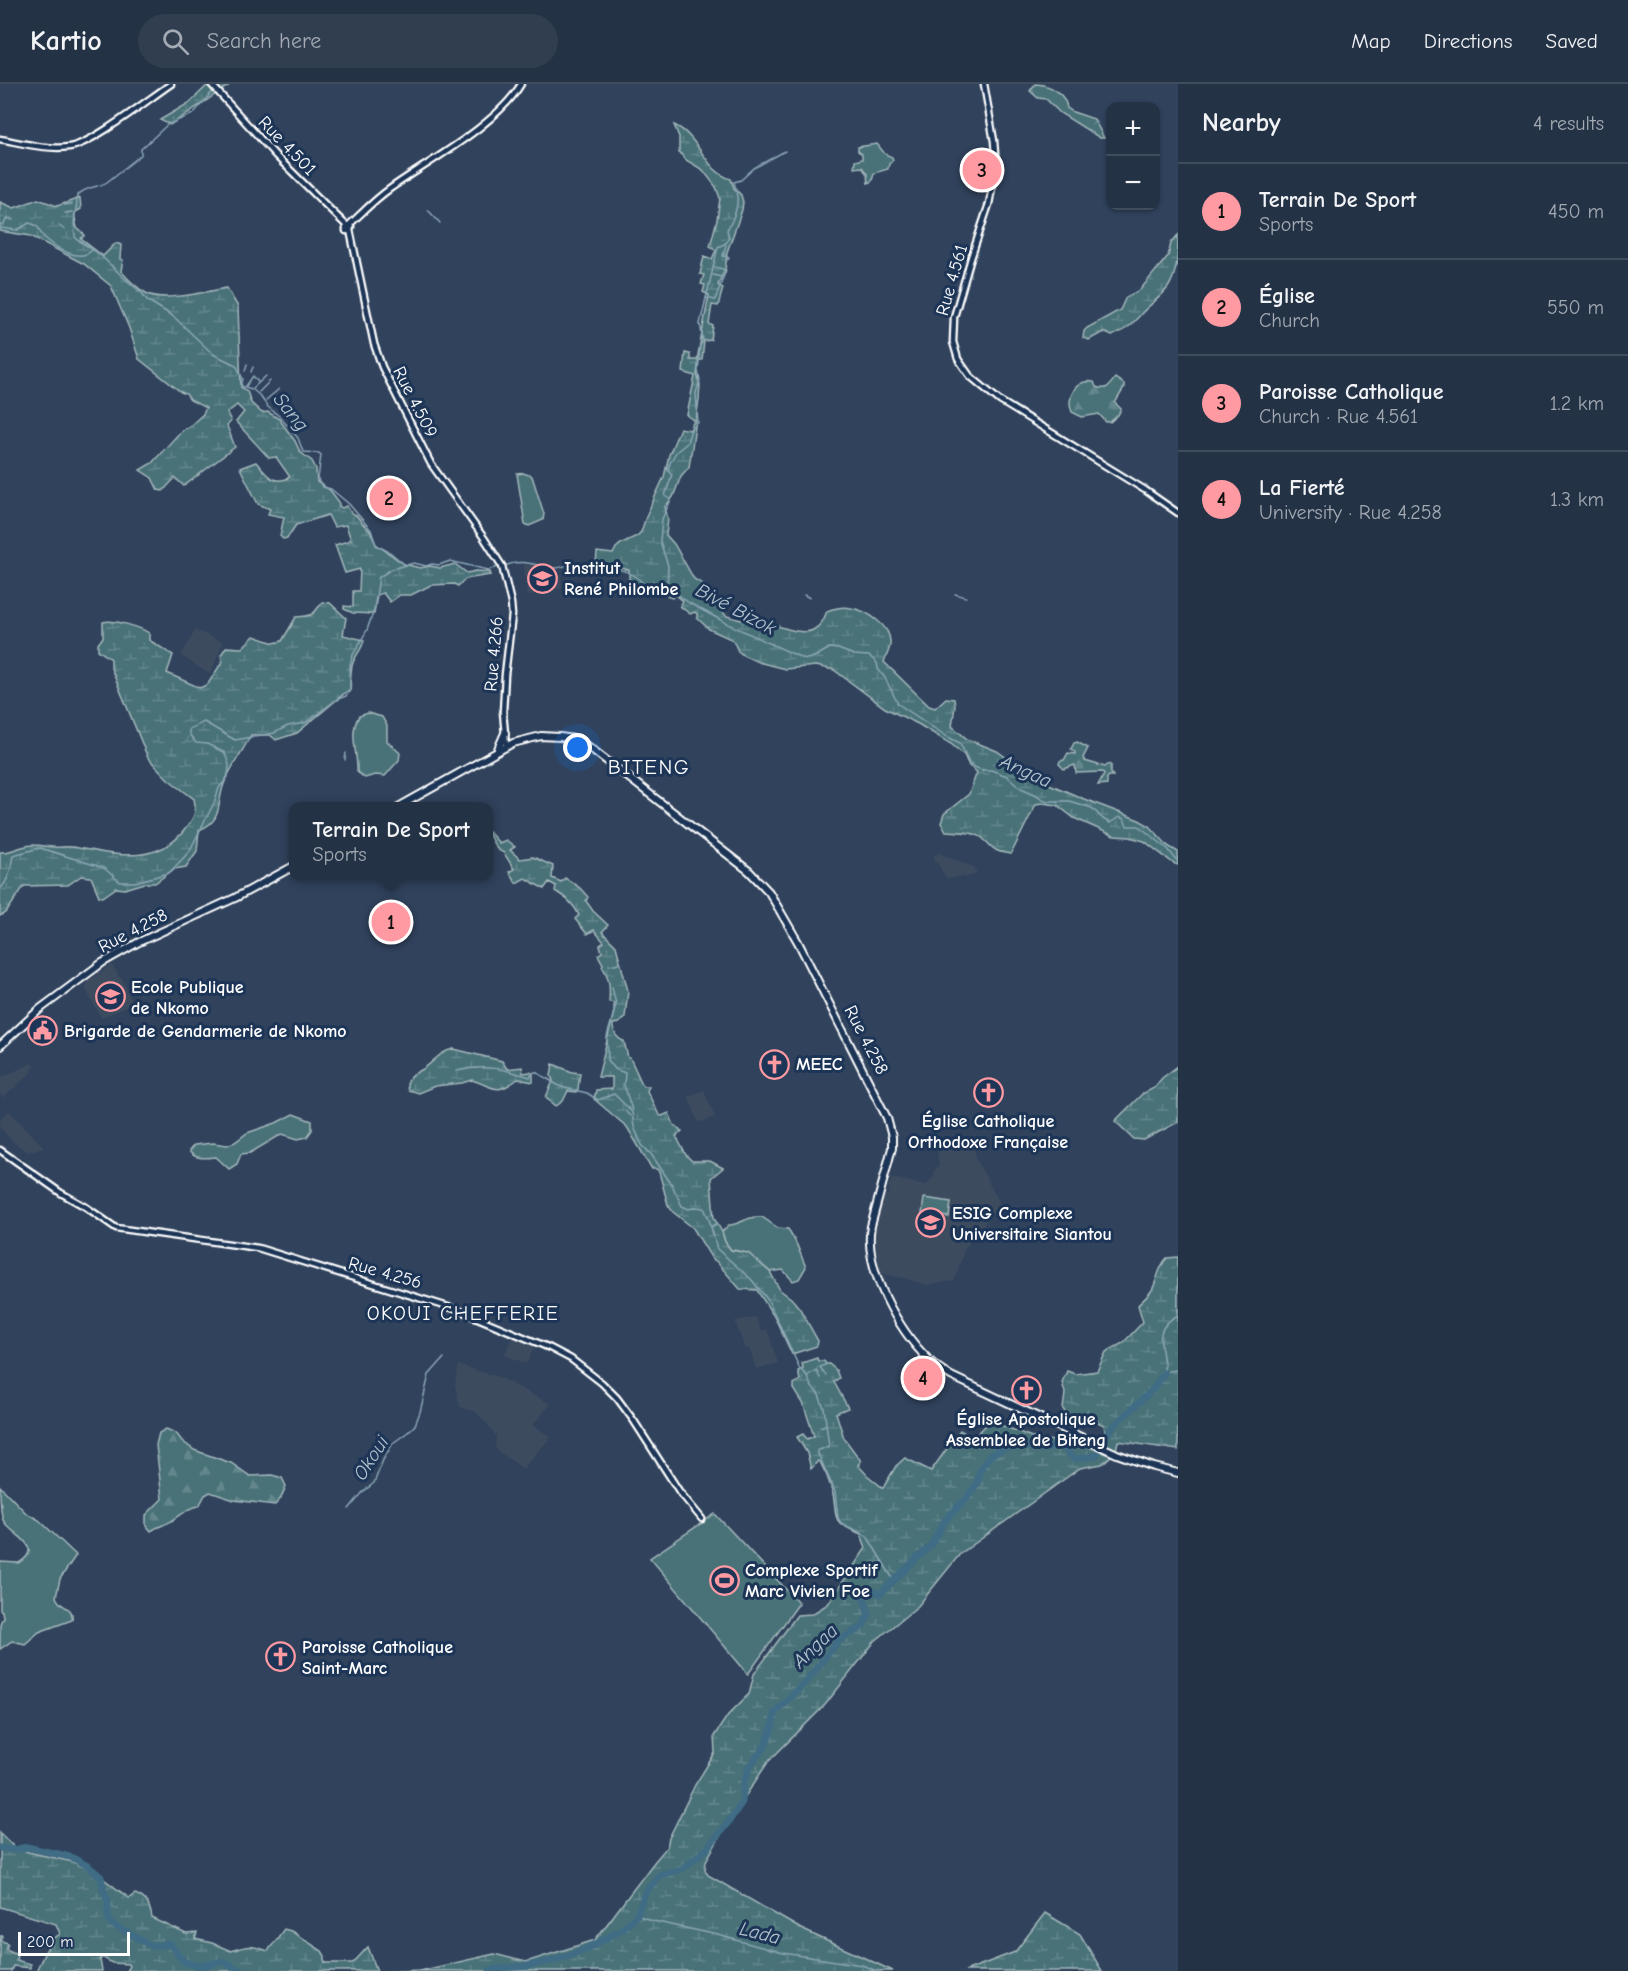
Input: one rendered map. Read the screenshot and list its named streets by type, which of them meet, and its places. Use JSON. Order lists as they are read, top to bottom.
{
  "streets": {
    "highway": ["Rue 4.258"],
    "street": [
      "Rue 4.501",
      "Rue 4.561",
      "Rue 4.509",
      "Rue 4.266",
      "Rue 4.256"
    ]
  },
  "crossings": [
    ["Rue 4.501", "Rue 4.509"],
    ["Rue 4.509", "Rue 4.266"],
    ["Rue 4.266", "Rue 4.258"]
  ],
  "districts": ["BITENG", "OKOUI CHEFFERIE"],
  "water": [
    "Sang",
    "Bivé Bizok",
    "Angaa",
    "Okoui",
    "Lada"
  ],
  "places": {
    "school or university": ["Institut René Philombe", "Ecole Publique de Nkomo", "ESIG Complexe Universitaire Siantou"],
    "public building": ["Brigarde de Gendarmerie de Nkomo"],
    "church": [
      "MEEC",
      "Église Catholique Orthodoxe Française",
      "Église Apostolique Assemblee de Biteng",
      "Paroisse Catholique Saint-Marc"
    ],
    "sports": ["Complexe Sportif Marc Vivien Foe"]
  },
  "scale_bar": "200 m",
  "page": {
    "header": "Kartio",
    "search": "Search here",
    "nav": ["Map", "Directions", "Saved"],
    "heading": ["Nearby", "4 results"],
    "map_buttons": ["+", "−"],
    "pins": [
      "3",
      "2",
      "1",
      "4"
    ],
    "list": [
      {
        "mark": "1",
        "name": "Terrain De Sport",
        "note": "Sports",
        "value": "450 m"
      },
      {
        "mark": "2",
        "name": "Église",
        "note": "Church",
        "value": "550 m"
      },
      {
        "mark": "3",
        "name": "Paroisse Catholique",
        "note": "Church · Rue 4.561",
        "value": "1.2 km"
      },
      {
        "mark": "4",
        "name": "La Fierté",
        "note": "University · Rue 4.258",
        "value": "1.3 km"
      }
    ],
    "popup": ["Terrain De Sport", "Sports"],
    "scale": "200 m"
  }
}
